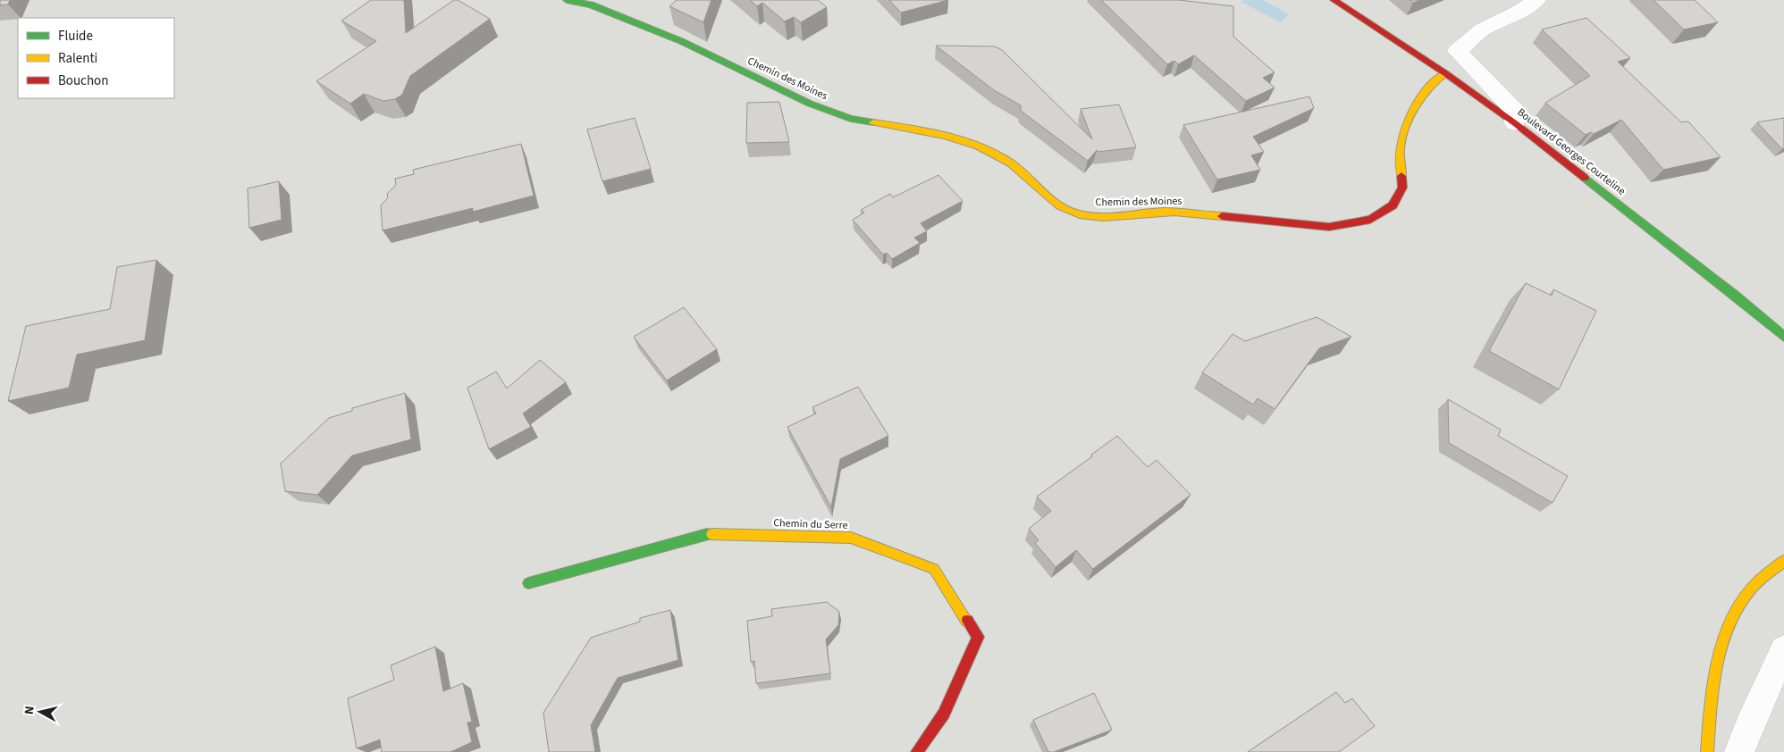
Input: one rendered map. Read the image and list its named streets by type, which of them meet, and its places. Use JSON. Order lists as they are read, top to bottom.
{
  "streets": {
    "street": ["Chemin des Moines", "Boulevard Georges Courteline", "Chemin du Serre"]
  },
  "crossings": [
    ["Chemin des Moines", "Boulevard Georges Courteline"]
  ],
  "legend": ["Fluide", "Ralenti", "Bouchon"],
  "north": "left"
}
